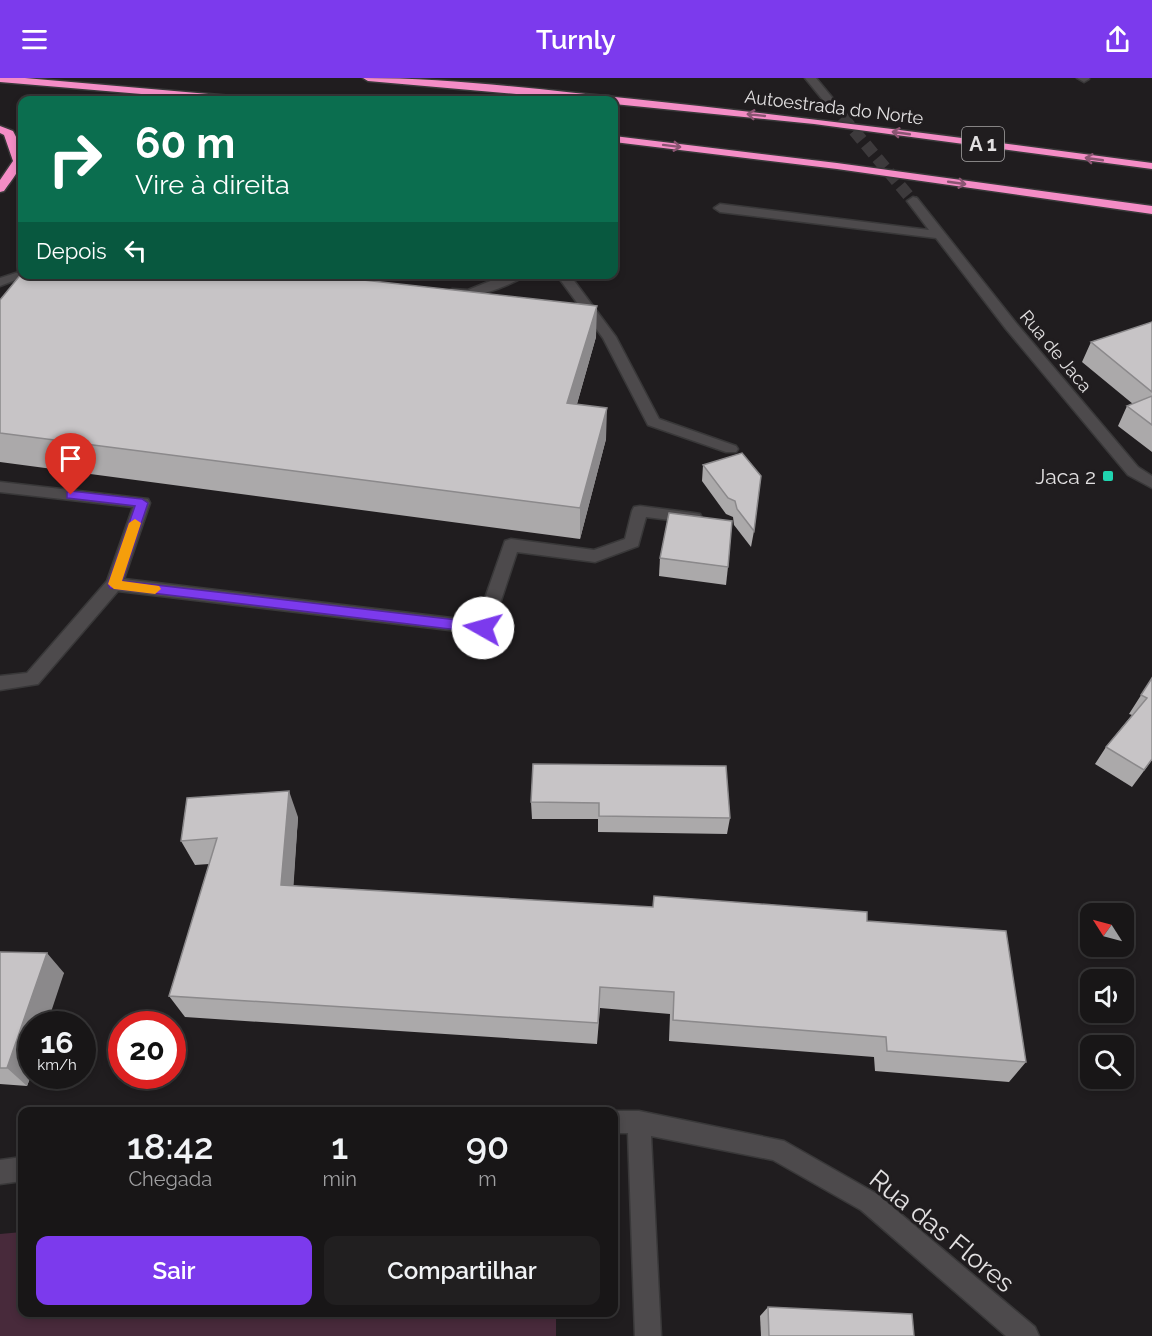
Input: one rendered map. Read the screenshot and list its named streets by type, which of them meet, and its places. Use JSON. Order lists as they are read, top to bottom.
{
  "streets": {
    "highway": ["Autoestrada do Norte", "A 1"],
    "street": ["Rua de Jaca", "Rua das Flores"]
  },
  "places": {
    "transit": ["Jaca 2"]
  },
  "north": "top left",
  "page": {
    "header": "Turnly",
    "turn": ["60 m", "Vire à direita"],
    "then": "Depois",
    "speed": "16 km/h",
    "limit": "20",
    "eta": [
      "18:42",
      "Chegada",
      "1",
      "min",
      "90",
      "m"
    ],
    "buttons": ["Sair", "Compartilhar"]
  }
}
